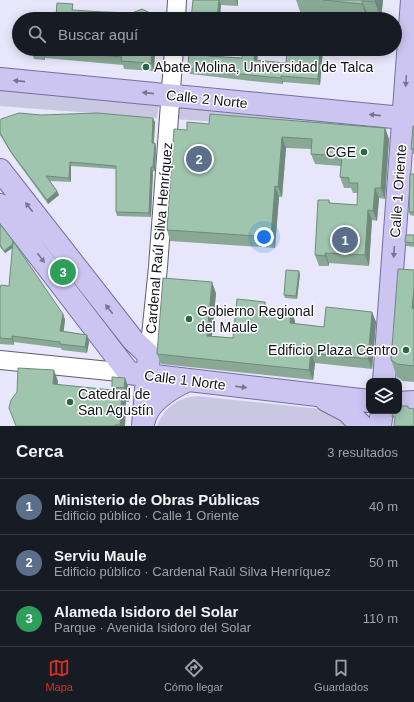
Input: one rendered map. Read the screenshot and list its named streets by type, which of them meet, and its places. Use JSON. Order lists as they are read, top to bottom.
{
  "streets": {
    "main road": [
      "Calle 2 Norte",
      "Calle 1 Oriente",
      "Cardenal Raúl Silva Henríquez",
      "Calle 1 Norte"
    ]
  },
  "crossings": [
    ["Calle 2 Norte", "Calle 1 Oriente"],
    ["Calle 2 Norte", "Cardenal Raúl Silva Henríquez"],
    ["Cardenal Raúl Silva Henríquez", "Calle 1 Norte"]
  ],
  "one_way": ["Calle 2 Norte", "Calle 1 Oriente", "Calle 1 Norte"],
  "places": [
    "Abate Molina, Universidad de Talca",
    "CGE",
    "Gobierno Regional del Maule",
    "Edificio Plaza Centro",
    "Catedral de San Agustín"
  ],
  "page": {
    "search": "Buscar aquí",
    "pins": ["2", "1", "3"],
    "heading": ["Cerca", "3 resultados"],
    "list": [
      {
        "mark": "1",
        "name": "Ministerio de Obras Públicas",
        "note": "Edificio público · Calle 1 Oriente",
        "value": "40 m"
      },
      {
        "mark": "2",
        "name": "Serviu Maule",
        "note": "Edificio público · Cardenal Raúl Silva Henríquez",
        "value": "50 m"
      },
      {
        "mark": "3",
        "name": "Alameda Isidoro del Solar",
        "note": "Parque · Avenida Isidoro del Solar",
        "value": "110 m"
      }
    ],
    "nav": ["Mapa", "Cómo llegar", "Guardados"]
  }
}
